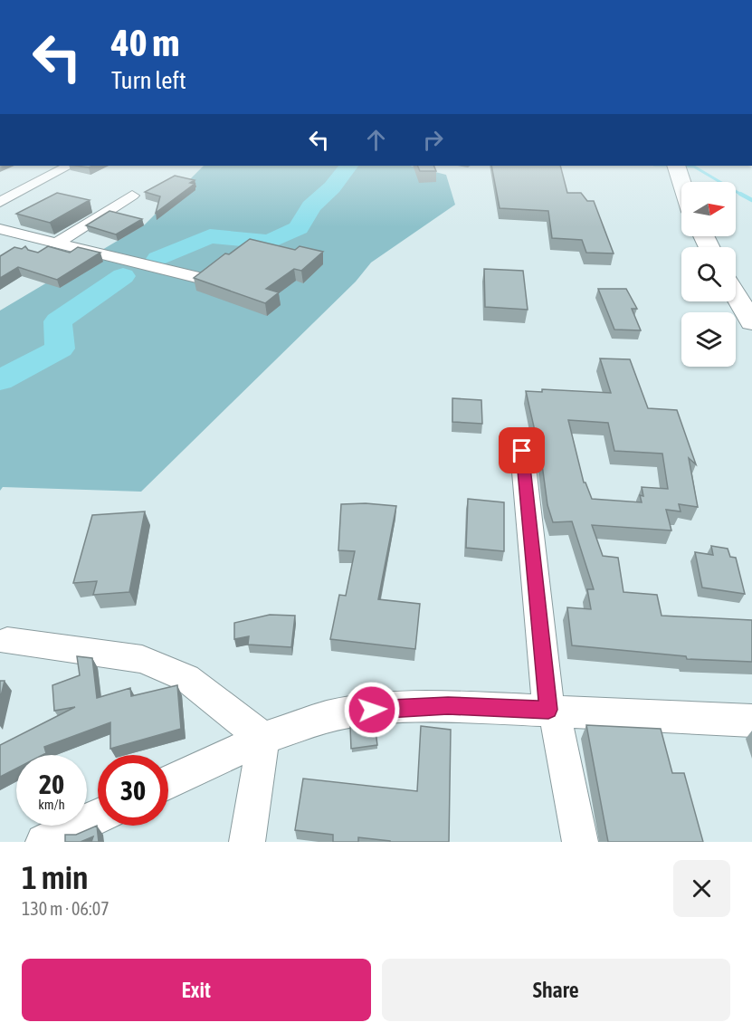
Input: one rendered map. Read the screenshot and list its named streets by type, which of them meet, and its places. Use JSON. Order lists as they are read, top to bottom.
{
  "north": "right",
  "page": {
    "turn": ["40 m", "Turn left"],
    "speed": "20 km/h",
    "limit": "30",
    "heading": ["1 min", "130 m · 06:07"],
    "buttons": ["Exit", "Share"]
  }
}
